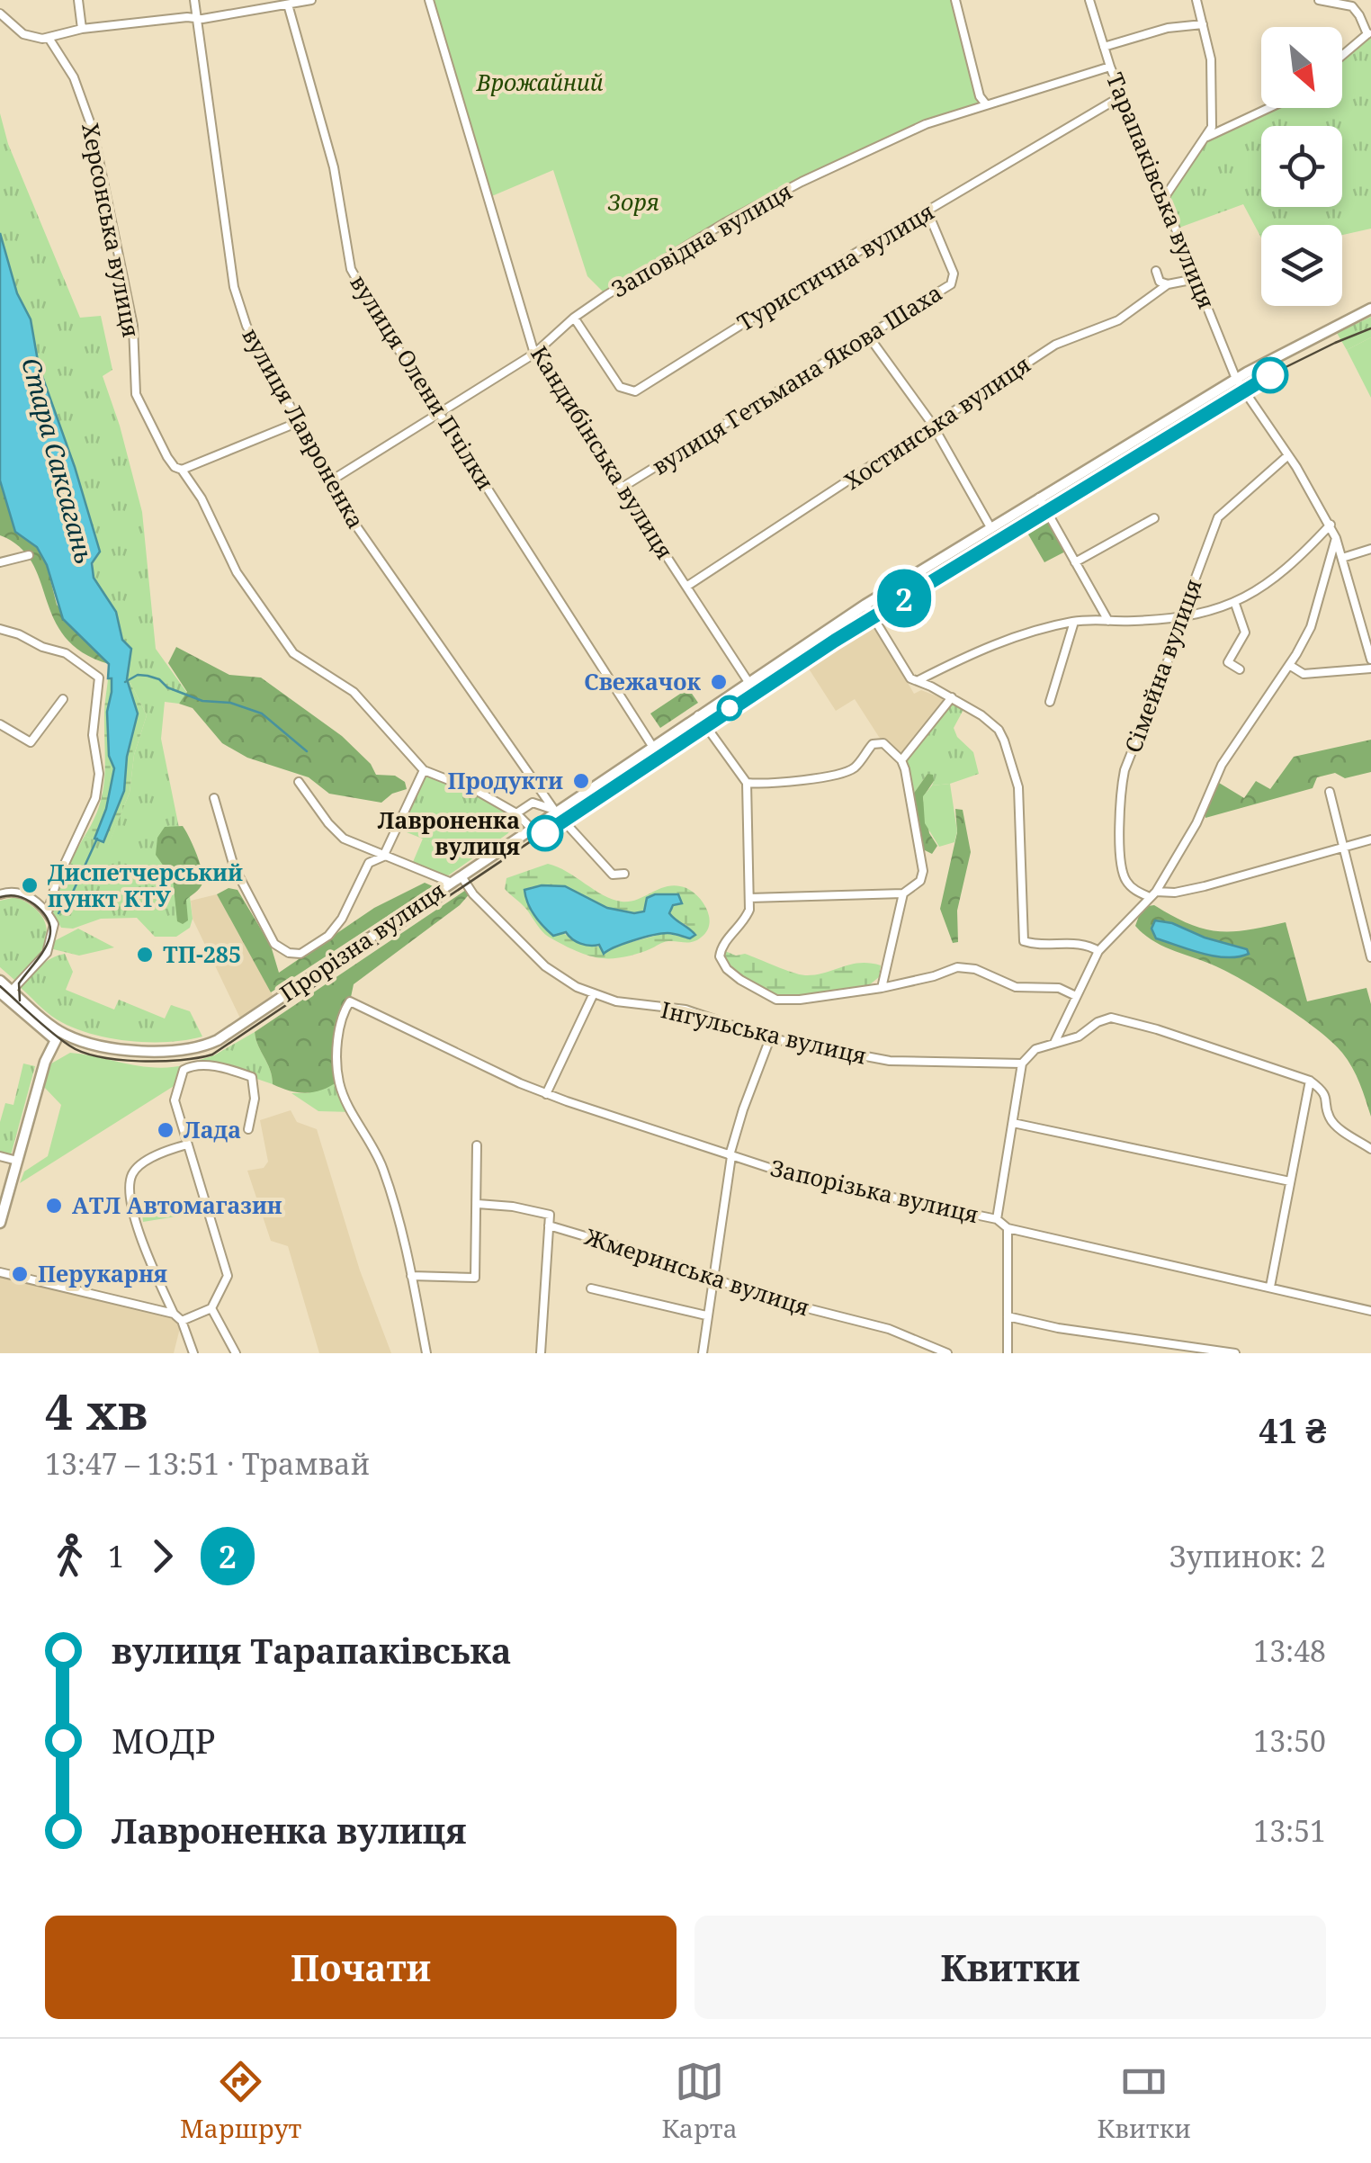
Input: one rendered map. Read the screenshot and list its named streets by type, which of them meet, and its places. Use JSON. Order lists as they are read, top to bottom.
{
  "streets": {
    "main road": ["Прорізна вулиця"],
    "street": [
      "Тарапаківська вулиця",
      "Херсонська вулиця",
      "Заповідна вулиця",
      "Туристична вулиця",
      "вулиця Гетьмана Якова Шаха",
      "вулиця Олени Пчілки",
      "Хостинська вулиця",
      "вулиця Лавроненка",
      "Кандибінська вулиця",
      "Сімейна вулиця",
      "Інгульська вулиця",
      "Запорізька вулиця",
      "Жмеринська вулиця"
    ]
  },
  "crossings": [
    ["Тарапаківська вулиця", "Заповідна вулиця"],
    ["Тарапаківська вулиця", "Туристична вулиця"],
    ["Тарапаківська вулиця", "Хостинська вулиця"],
    ["Тарапаківська вулиця", "Сімейна вулиця"],
    ["Тарапаківська вулиця", "Прорізна вулиця"],
    ["Заповідна вулиця", "Туристична вулиця"],
    ["Заповідна вулиця", "вулиця Олени Пчілки"],
    ["Заповідна вулиця", "вулиця Лавроненка"],
    ["Заповідна вулиця", "Кандибінська вулиця"],
    ["Туристична вулиця", "вулиця Гетьмана Якова Шаха"],
    ["вулиця Гетьмана Якова Шаха", "Кандибінська вулиця"],
    ["вулиця Олени Пчілки", "Прорізна вулиця"],
    ["Хостинська вулиця", "Кандибінська вулиця"],
    ["вулиця Лавроненка", "Прорізна вулиця"],
    ["Кандибінська вулиця", "Прорізна вулиця"],
    ["Прорізна вулиця", "Інгульська вулиця"]
  ],
  "water": ["Стара Саксагань"],
  "parks": ["Врожайний", "Зоря"],
  "places": [
    "Свежачок",
    "Продукти",
    "Лавроненка вулиця",
    "Диспетчерський пункт КТУ",
    "ТП-285",
    "Лада",
    "АТЛ Автомагазин",
    "Перукарня"
  ],
  "lines": ["tram line 2"],
  "north": "bottom right",
  "page": {
    "on_map": "2",
    "heading": ["4 хв", "13:47 – 13:51 · Трамвай", "41 ₴"],
    "legs": ["1", "2", "Зупинок: 2"],
    "list": [
      {
        "name": "вулиця Тарапаківська",
        "value": "13:48"
      },
      {
        "name": "МОДР",
        "value": "13:50"
      },
      {
        "name": "Лавроненка вулиця",
        "value": "13:51"
      }
    ],
    "buttons": ["Почати", "Квитки"],
    "tabs": ["Маршрут", "Карта", "Квитки"]
  }
}
